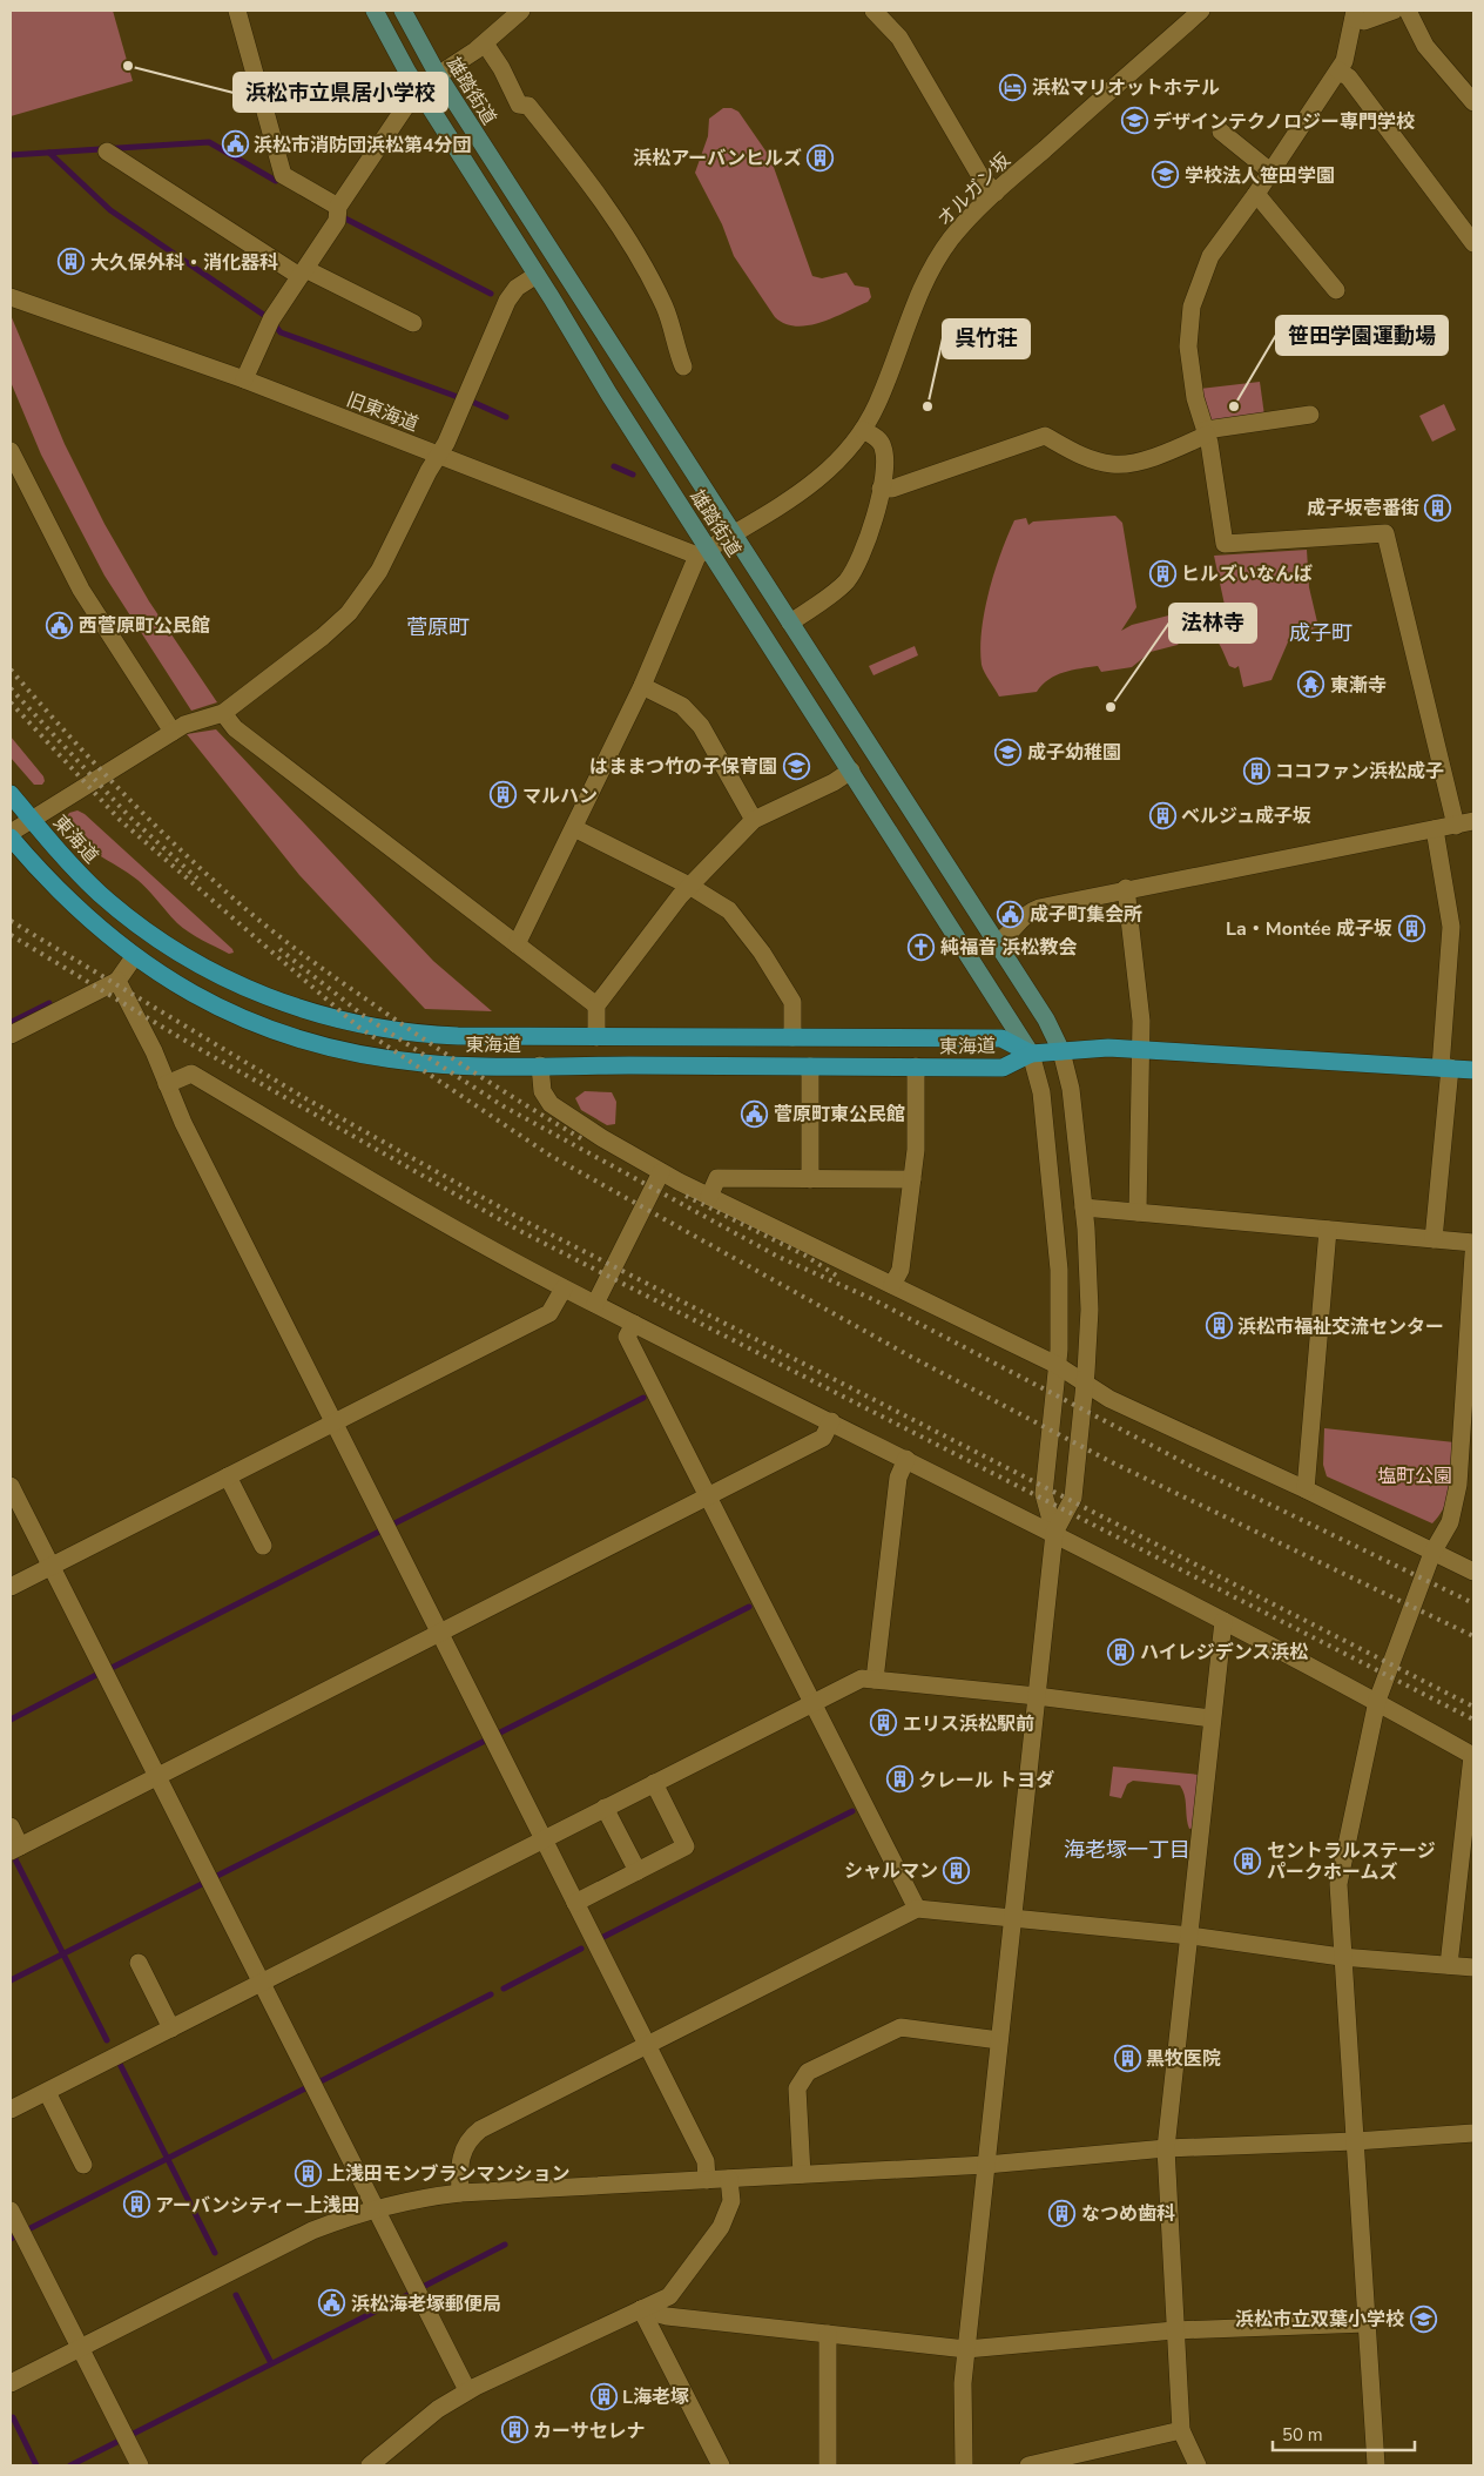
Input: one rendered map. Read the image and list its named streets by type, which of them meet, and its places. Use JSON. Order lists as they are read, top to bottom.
{
  "streets": {
    "highway": ["東海道"],
    "main road": ["雄踏街道"],
    "street": ["オルガン坂", "旧東海道"]
  },
  "crossings": [
    ["雄踏街道", "オルガン坂"],
    ["雄踏街道", "旧東海道"],
    ["雄踏街道", "東海道"]
  ],
  "districts": ["菅原町", "成子町", "海老塚一丁目"],
  "parks": ["塩町公園"],
  "places": {
    "other": [
      "浜松市立県居小学校",
      "呉竹荘",
      "笹田学園運動場",
      "法林寺"
    ],
    "hotel": ["浜松マリオットホテル"],
    "school or university": [
      "デザインテクノロジー専門学校",
      "学校法人笹田学園",
      "成子幼稚園",
      "はままつ竹の子保育園",
      "浜松市立双葉小学校"
    ],
    "public building": [
      "浜松市消防団浜松第4分団",
      "西菅原町公民館",
      "成子町集会所",
      "菅原町東公民館",
      "浜松海老塚郵便局"
    ],
    "building": [
      "浜松アーバンヒルズ",
      "大久保外科・消化器科",
      "成子坂壱番街",
      "ヒルズいなんば",
      "ココファン浜松成子",
      "マルハン",
      "ベルジュ成子坂",
      "La・Montée 成子坂",
      "浜松市福祉交流センター",
      "ハイレジデンス浜松",
      "エリス浜松駅前",
      "クレール トヨダ",
      "セントラルステージ パークホームズ",
      "シャルマン",
      "黒牧医院",
      "上浅田モンブランマンション",
      "アーバンシティー上浅田",
      "なつめ歯科",
      "L海老塚",
      "カーサセレナ"
    ],
    "temple": ["東漸寺"],
    "church": ["純福音 浜松教会"]
  },
  "scale_bar": "50 m"
}
